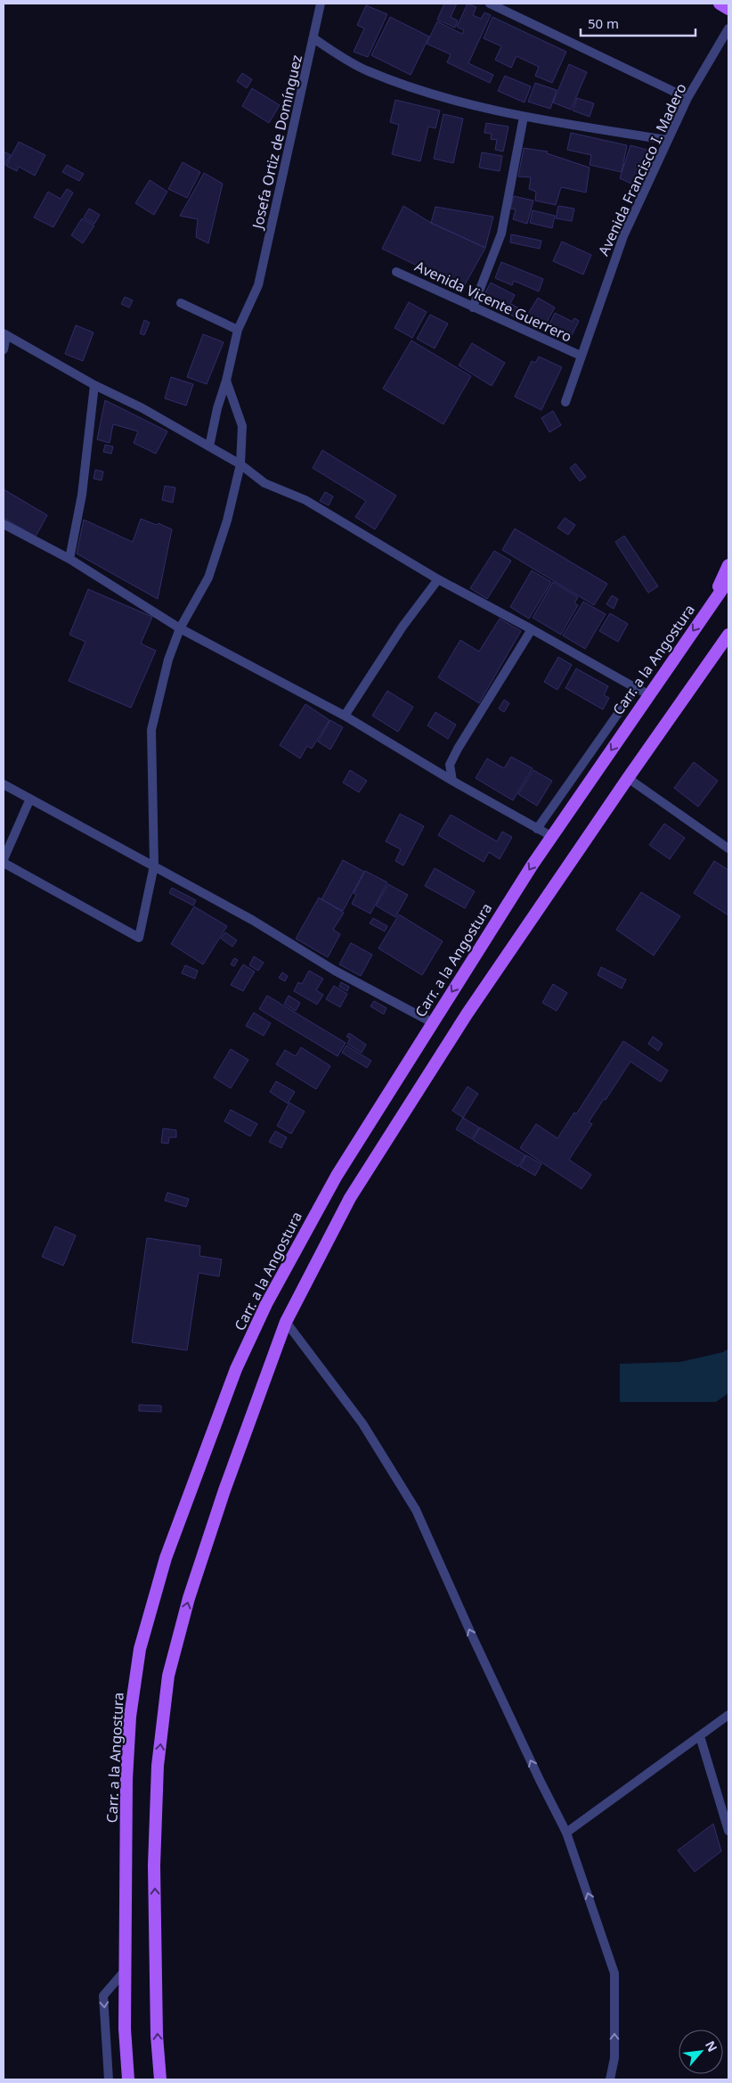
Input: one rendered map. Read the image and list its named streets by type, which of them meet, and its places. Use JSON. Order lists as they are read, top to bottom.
{
  "streets": {
    "main road": ["Carr. a la Angostura"],
    "street": ["Josefa Ortiz de Domínguez", "Avenida Francisco I. Madero", "Avenida Vicente Guerrero"]
  },
  "crossings": [
    ["Avenida Francisco I. Madero", "Avenida Vicente Guerrero"]
  ],
  "scale_bar": "50 m",
  "north": "top right"
}
